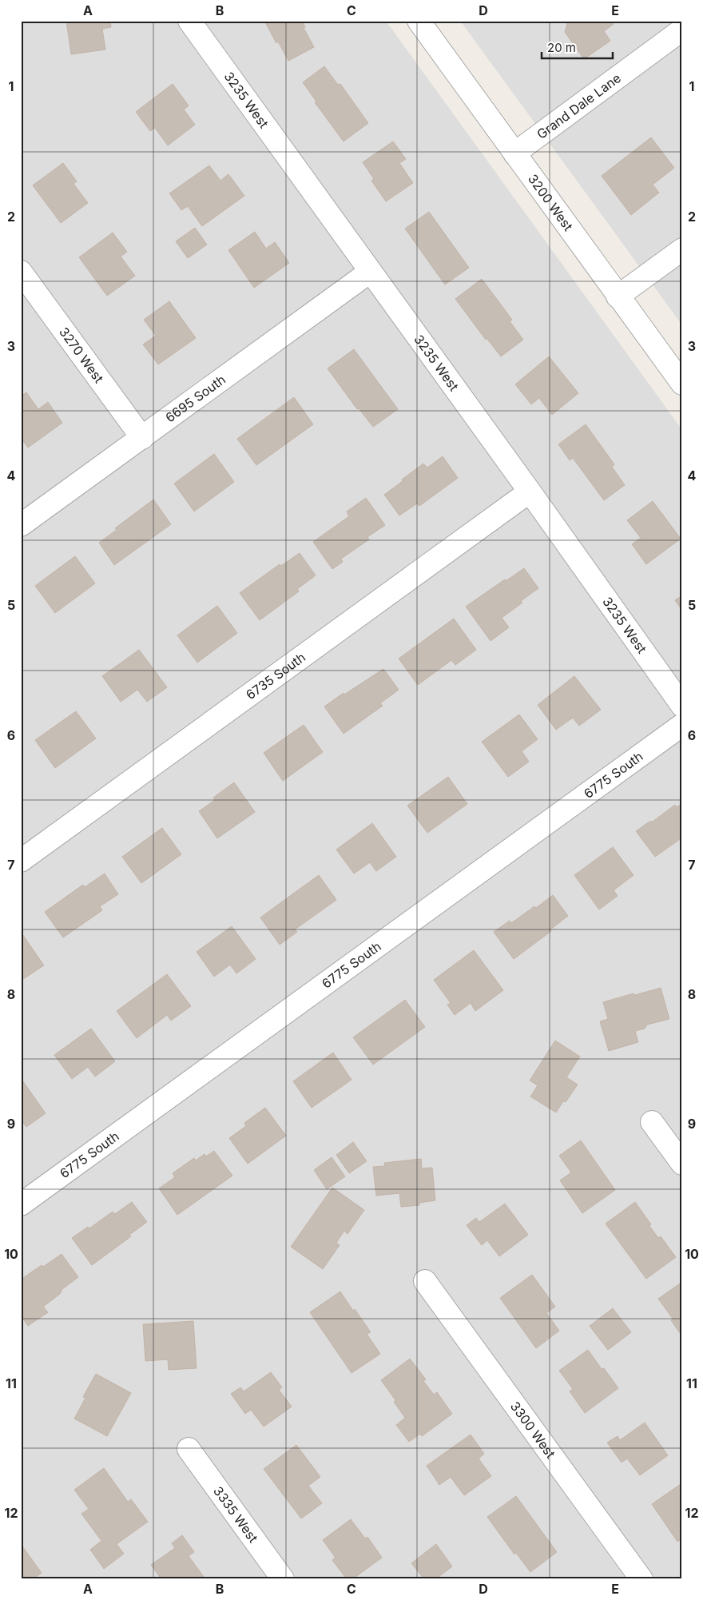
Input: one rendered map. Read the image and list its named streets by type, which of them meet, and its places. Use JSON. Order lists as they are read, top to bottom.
{
  "streets": {
    "street": [
      "3235 West",
      "Grand Dale Lane",
      "3200 West",
      "3270 West",
      "6695 South",
      "6735 South",
      "6775 South",
      "3300 West",
      "3335 West"
    ]
  },
  "crossings": [
    ["3235 West", "6695 South"],
    ["3235 West", "6735 South"],
    ["Grand Dale Lane", "3200 West"],
    ["3270 West", "6695 South"]
  ],
  "scale_bar": "20 m",
  "grid": {
    "columns": [
      "A",
      "B",
      "C",
      "D",
      "E"
    ],
    "rows": [
      "1",
      "2",
      "3",
      "4",
      "5",
      "6",
      "7",
      "8",
      "9",
      "10",
      "11",
      "12"
    ]
  }
}
